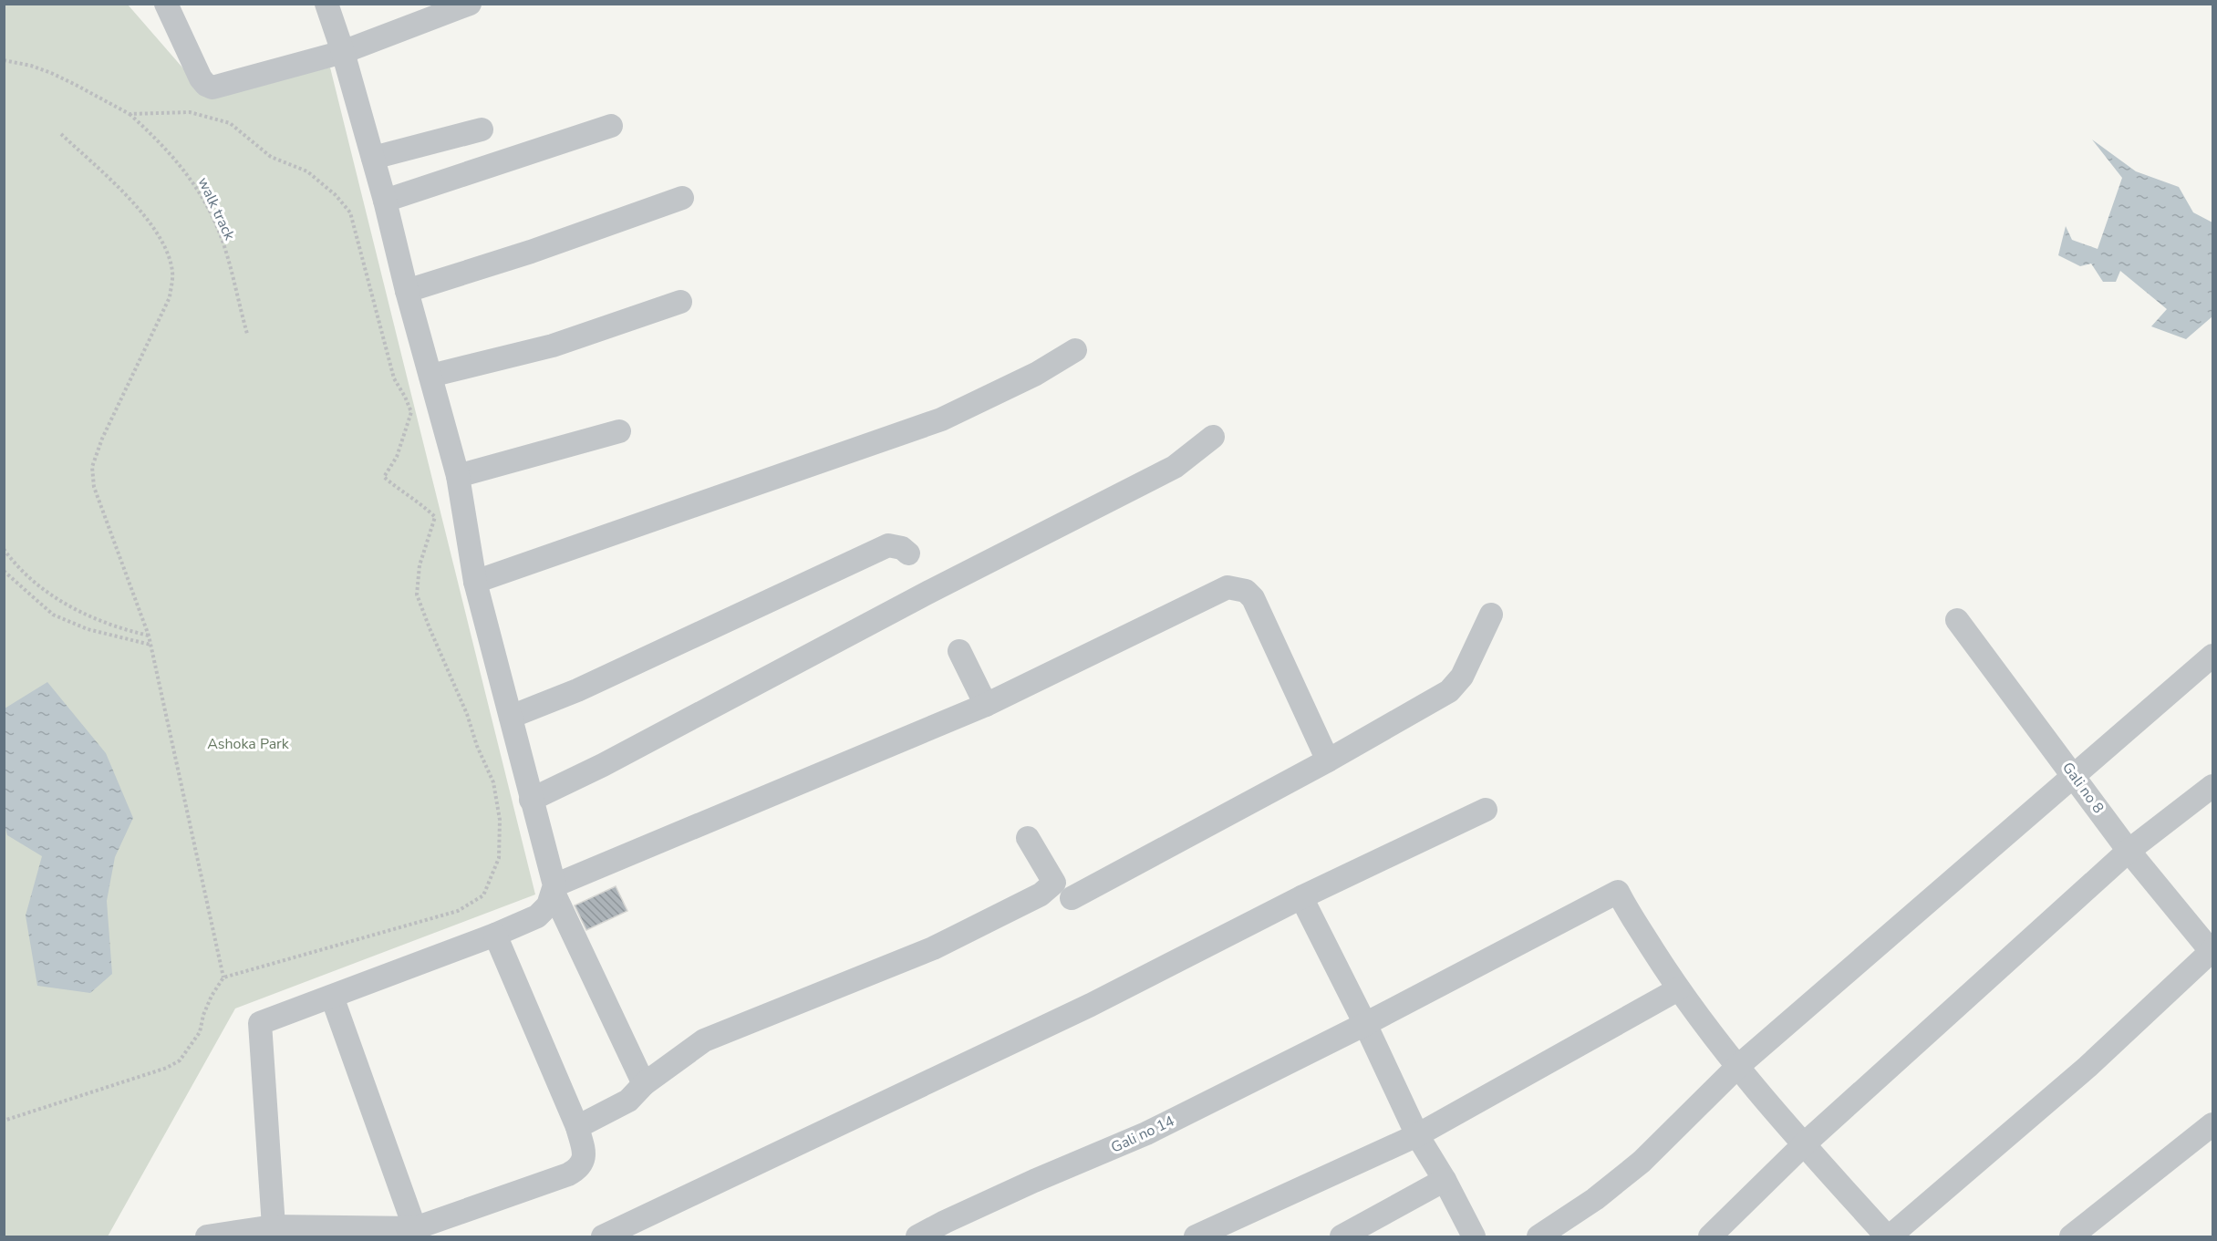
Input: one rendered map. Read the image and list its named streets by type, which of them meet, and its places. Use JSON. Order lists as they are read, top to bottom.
{
  "streets": {
    "street": ["Gali no 8", "Gali no 14"],
    "path": ["walk track"]
  },
  "parks": ["Ashoka Park"]
}
